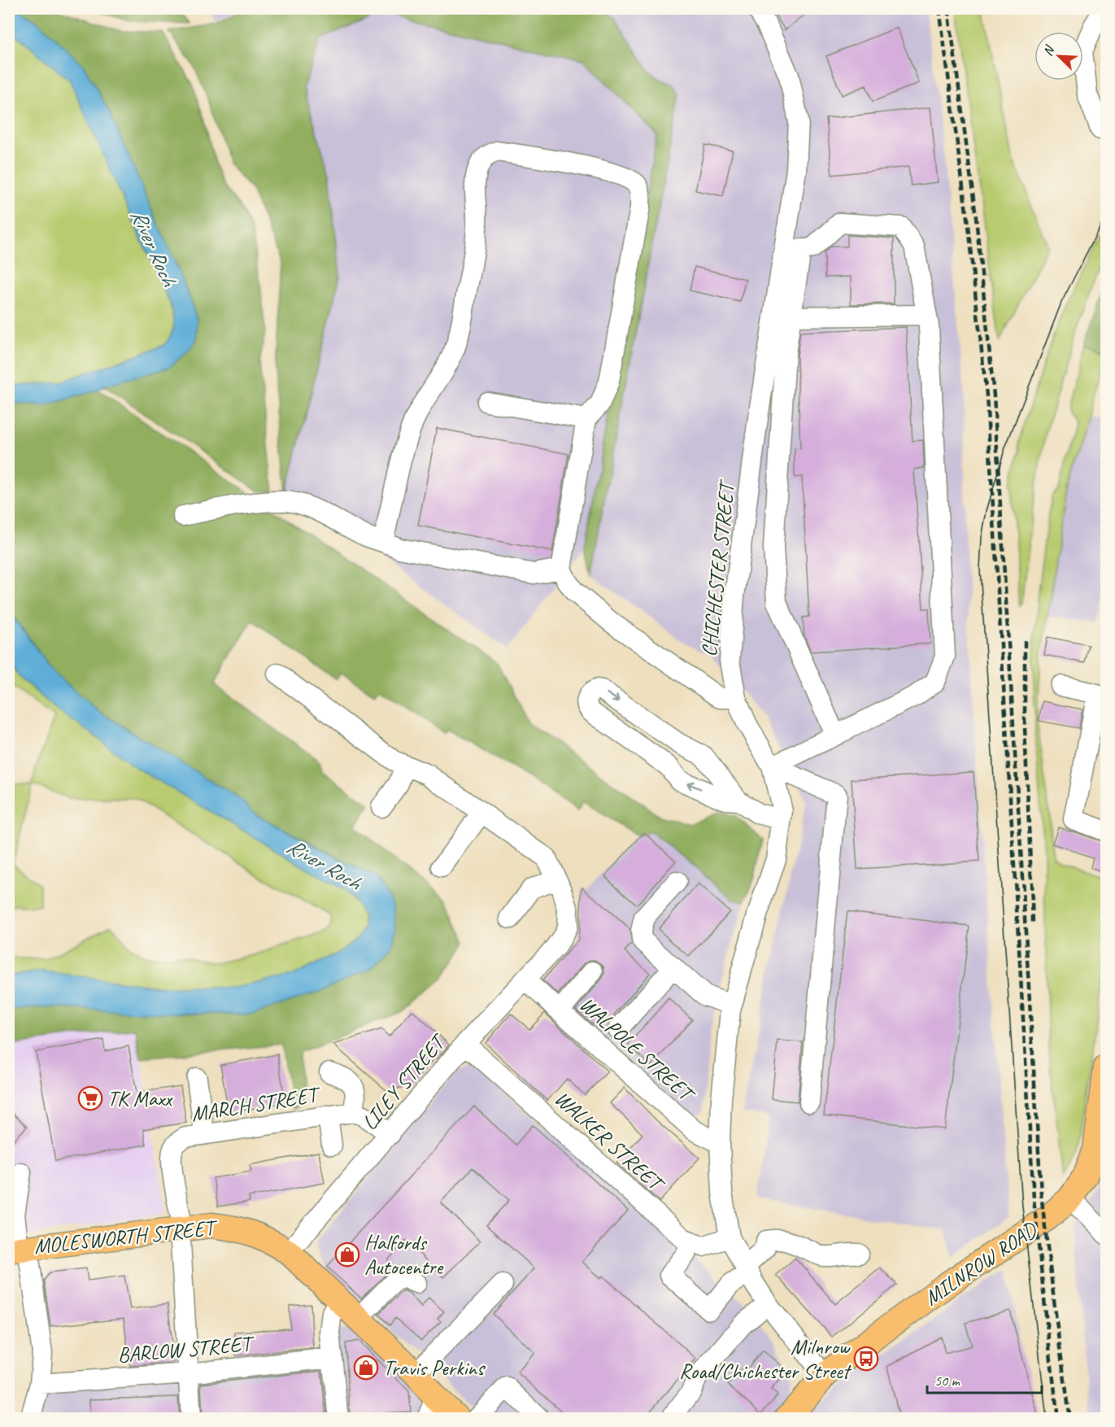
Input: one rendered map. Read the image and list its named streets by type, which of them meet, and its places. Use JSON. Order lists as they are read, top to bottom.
{
  "streets": {
    "main road": ["MOLESWORTH STREET", "MILNROW ROAD"],
    "street": [
      "CHICHESTER STREET",
      "WALPOLE STREET",
      "LILEY STREET",
      "MARCH STREET",
      "WALKER STREET",
      "BARLOW STREET"
    ]
  },
  "crossings": [
    ["CHICHESTER STREET", "WALPOLE STREET"],
    ["CHICHESTER STREET", "MILNROW ROAD"],
    ["WALPOLE STREET", "LILEY STREET"],
    ["LILEY STREET", "WALKER STREET"],
    ["LILEY STREET", "MOLESWORTH STREET"],
    ["MARCH STREET", "MOLESWORTH STREET"]
  ],
  "water": ["River Roch"],
  "places": {
    "supermarket": ["TK Maxx"],
    "shop": ["Halfords Autocentre", "Travis Perkins"],
    "bus stop": ["Milnrow Road/Chichester Street"]
  },
  "scale_bar": "50 m",
  "north": "top left"
}
